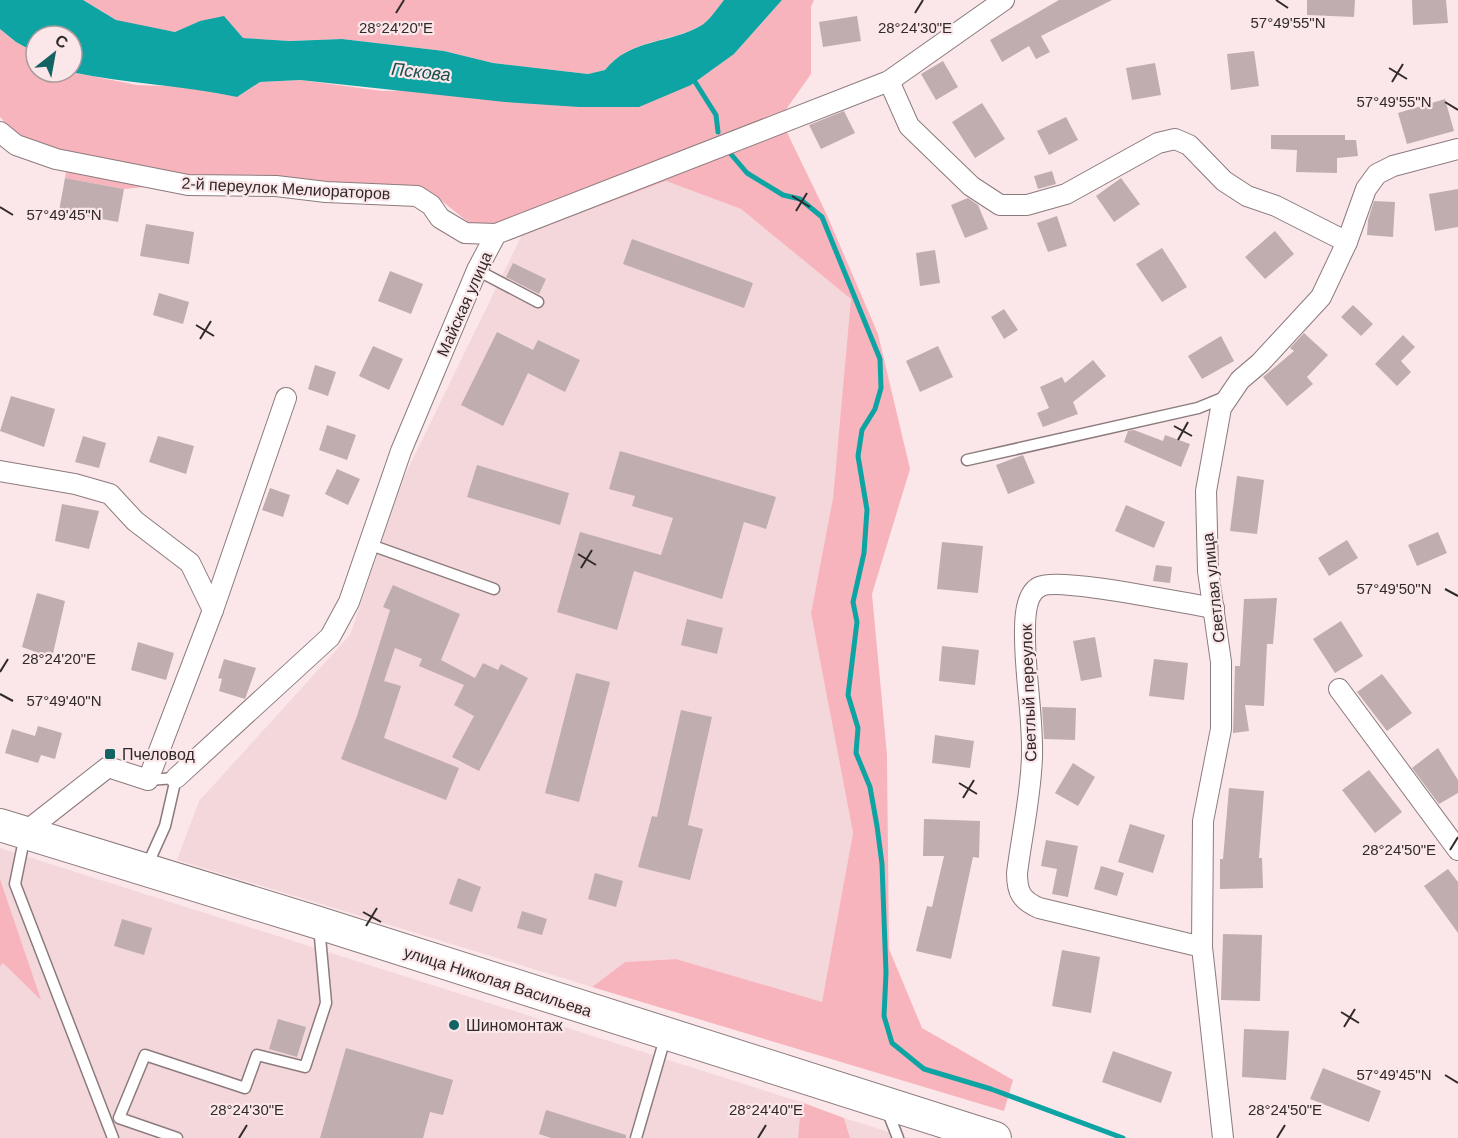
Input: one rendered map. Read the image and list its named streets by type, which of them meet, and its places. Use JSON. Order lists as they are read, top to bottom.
{
  "streets": {
    "main road": ["улица Николая Васильева"],
    "street": [
      "2-й переулок Мелиораторов",
      "Майская улица",
      "Светлая улица",
      "Светлый переулок"
    ]
  },
  "crossings": [
    ["2-й переулок Мелиораторов", "Майская улица"],
    ["Светлая улица", "Светлый переулок"]
  ],
  "water": ["Пскова"],
  "places": {
    "transit": ["Пчеловод"],
    "other": ["Шиномонтаж"]
  },
  "north": "top right",
  "coordinates": [
    "57°49'55\"N",
    "28°24'20\"E",
    "28°24'30\"E",
    "57°49'45\"N",
    "57°49'50\"N",
    "57°49'40\"N",
    "28°24'50\"E",
    "28°24'40\"E"
  ]
}
